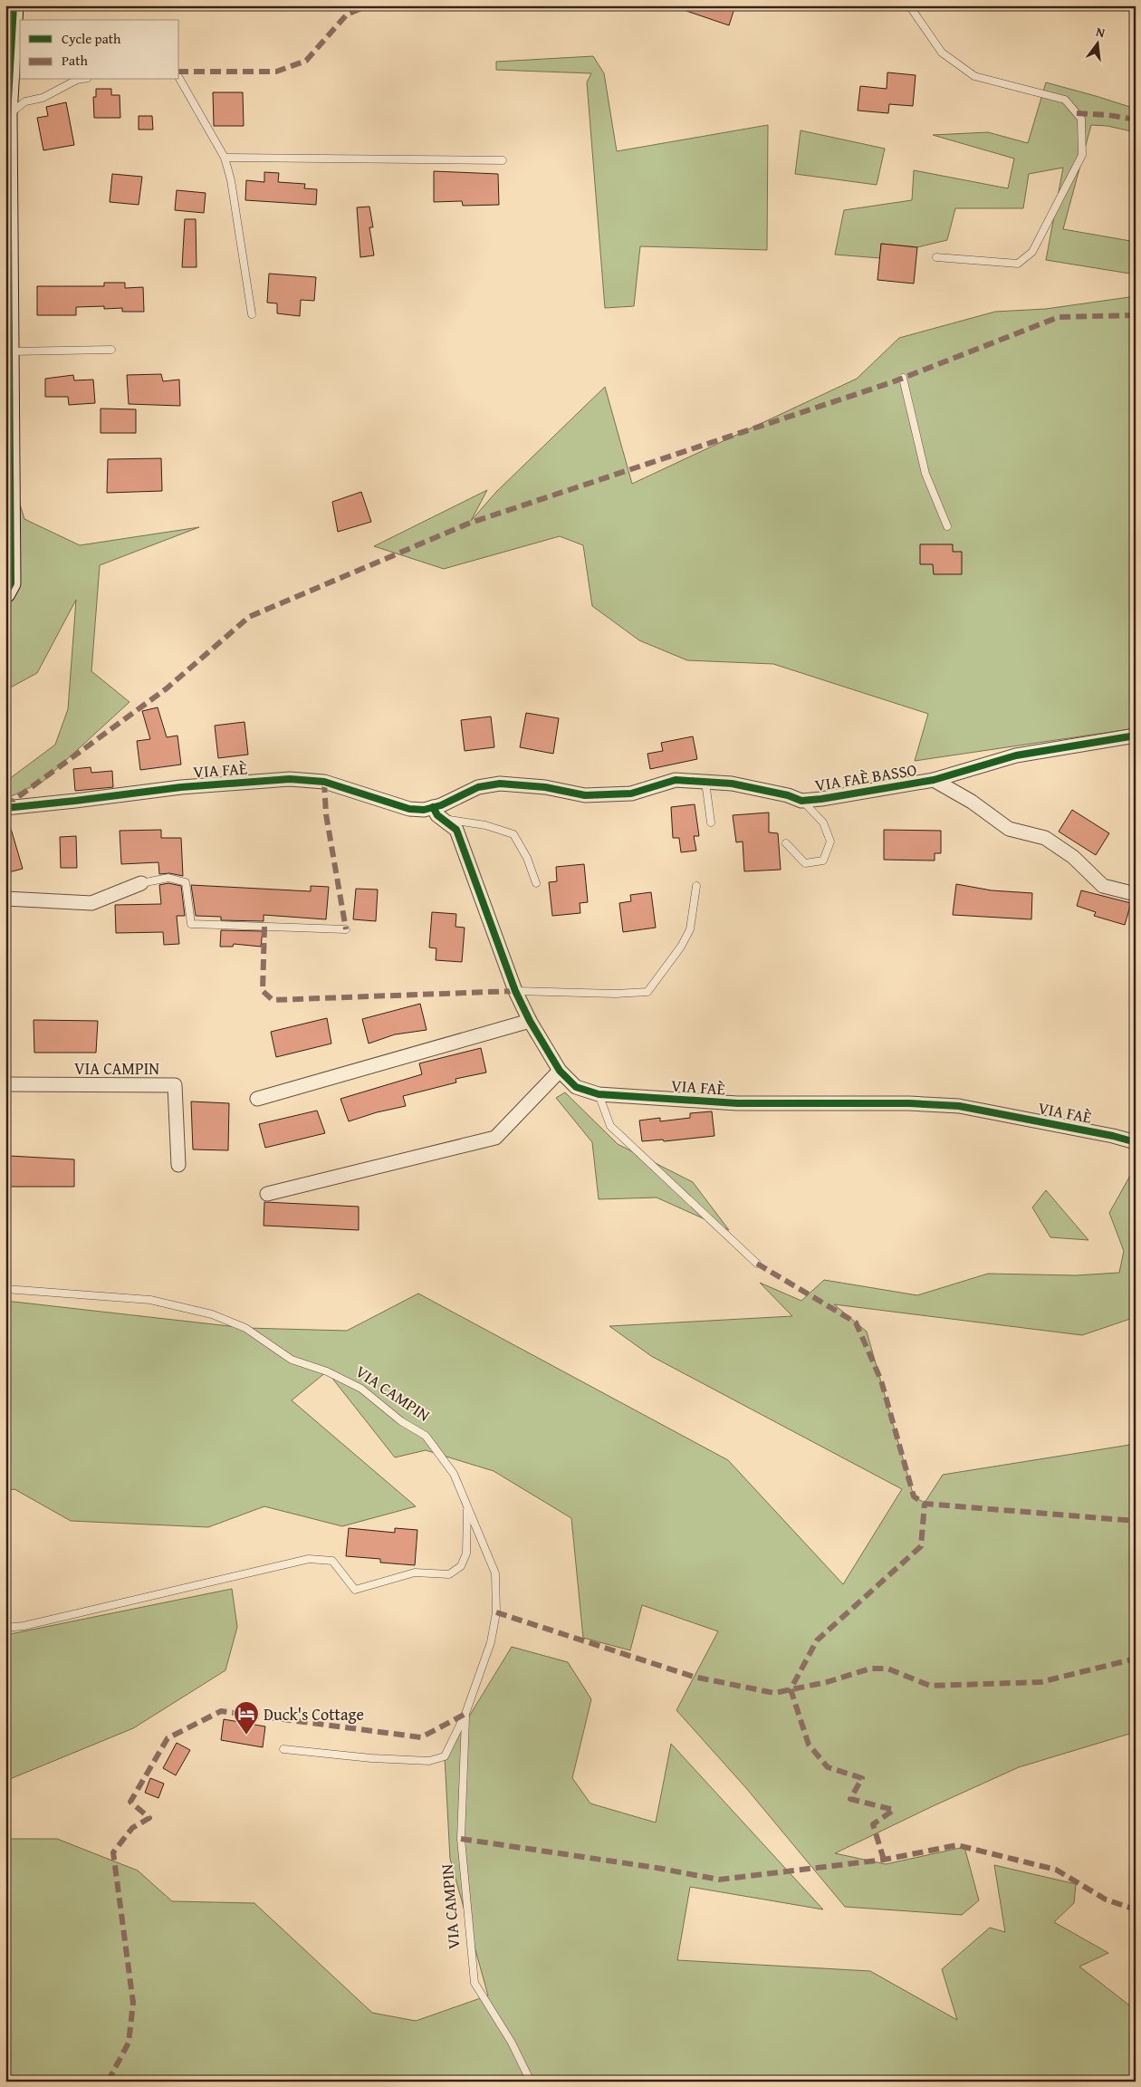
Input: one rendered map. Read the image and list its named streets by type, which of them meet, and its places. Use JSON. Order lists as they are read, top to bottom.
{
  "streets": {
    "street": ["VIA FAÈ", "VIA FAÈ BASSO", "VIA CAMPIN"]
  },
  "crossings": [
    ["VIA FAÈ", "VIA FAÈ BASSO"]
  ],
  "places": {
    "hotel": ["Duck's Cottage"]
  },
  "legend": ["Cycle path", "Path"],
  "north": "top"
}
